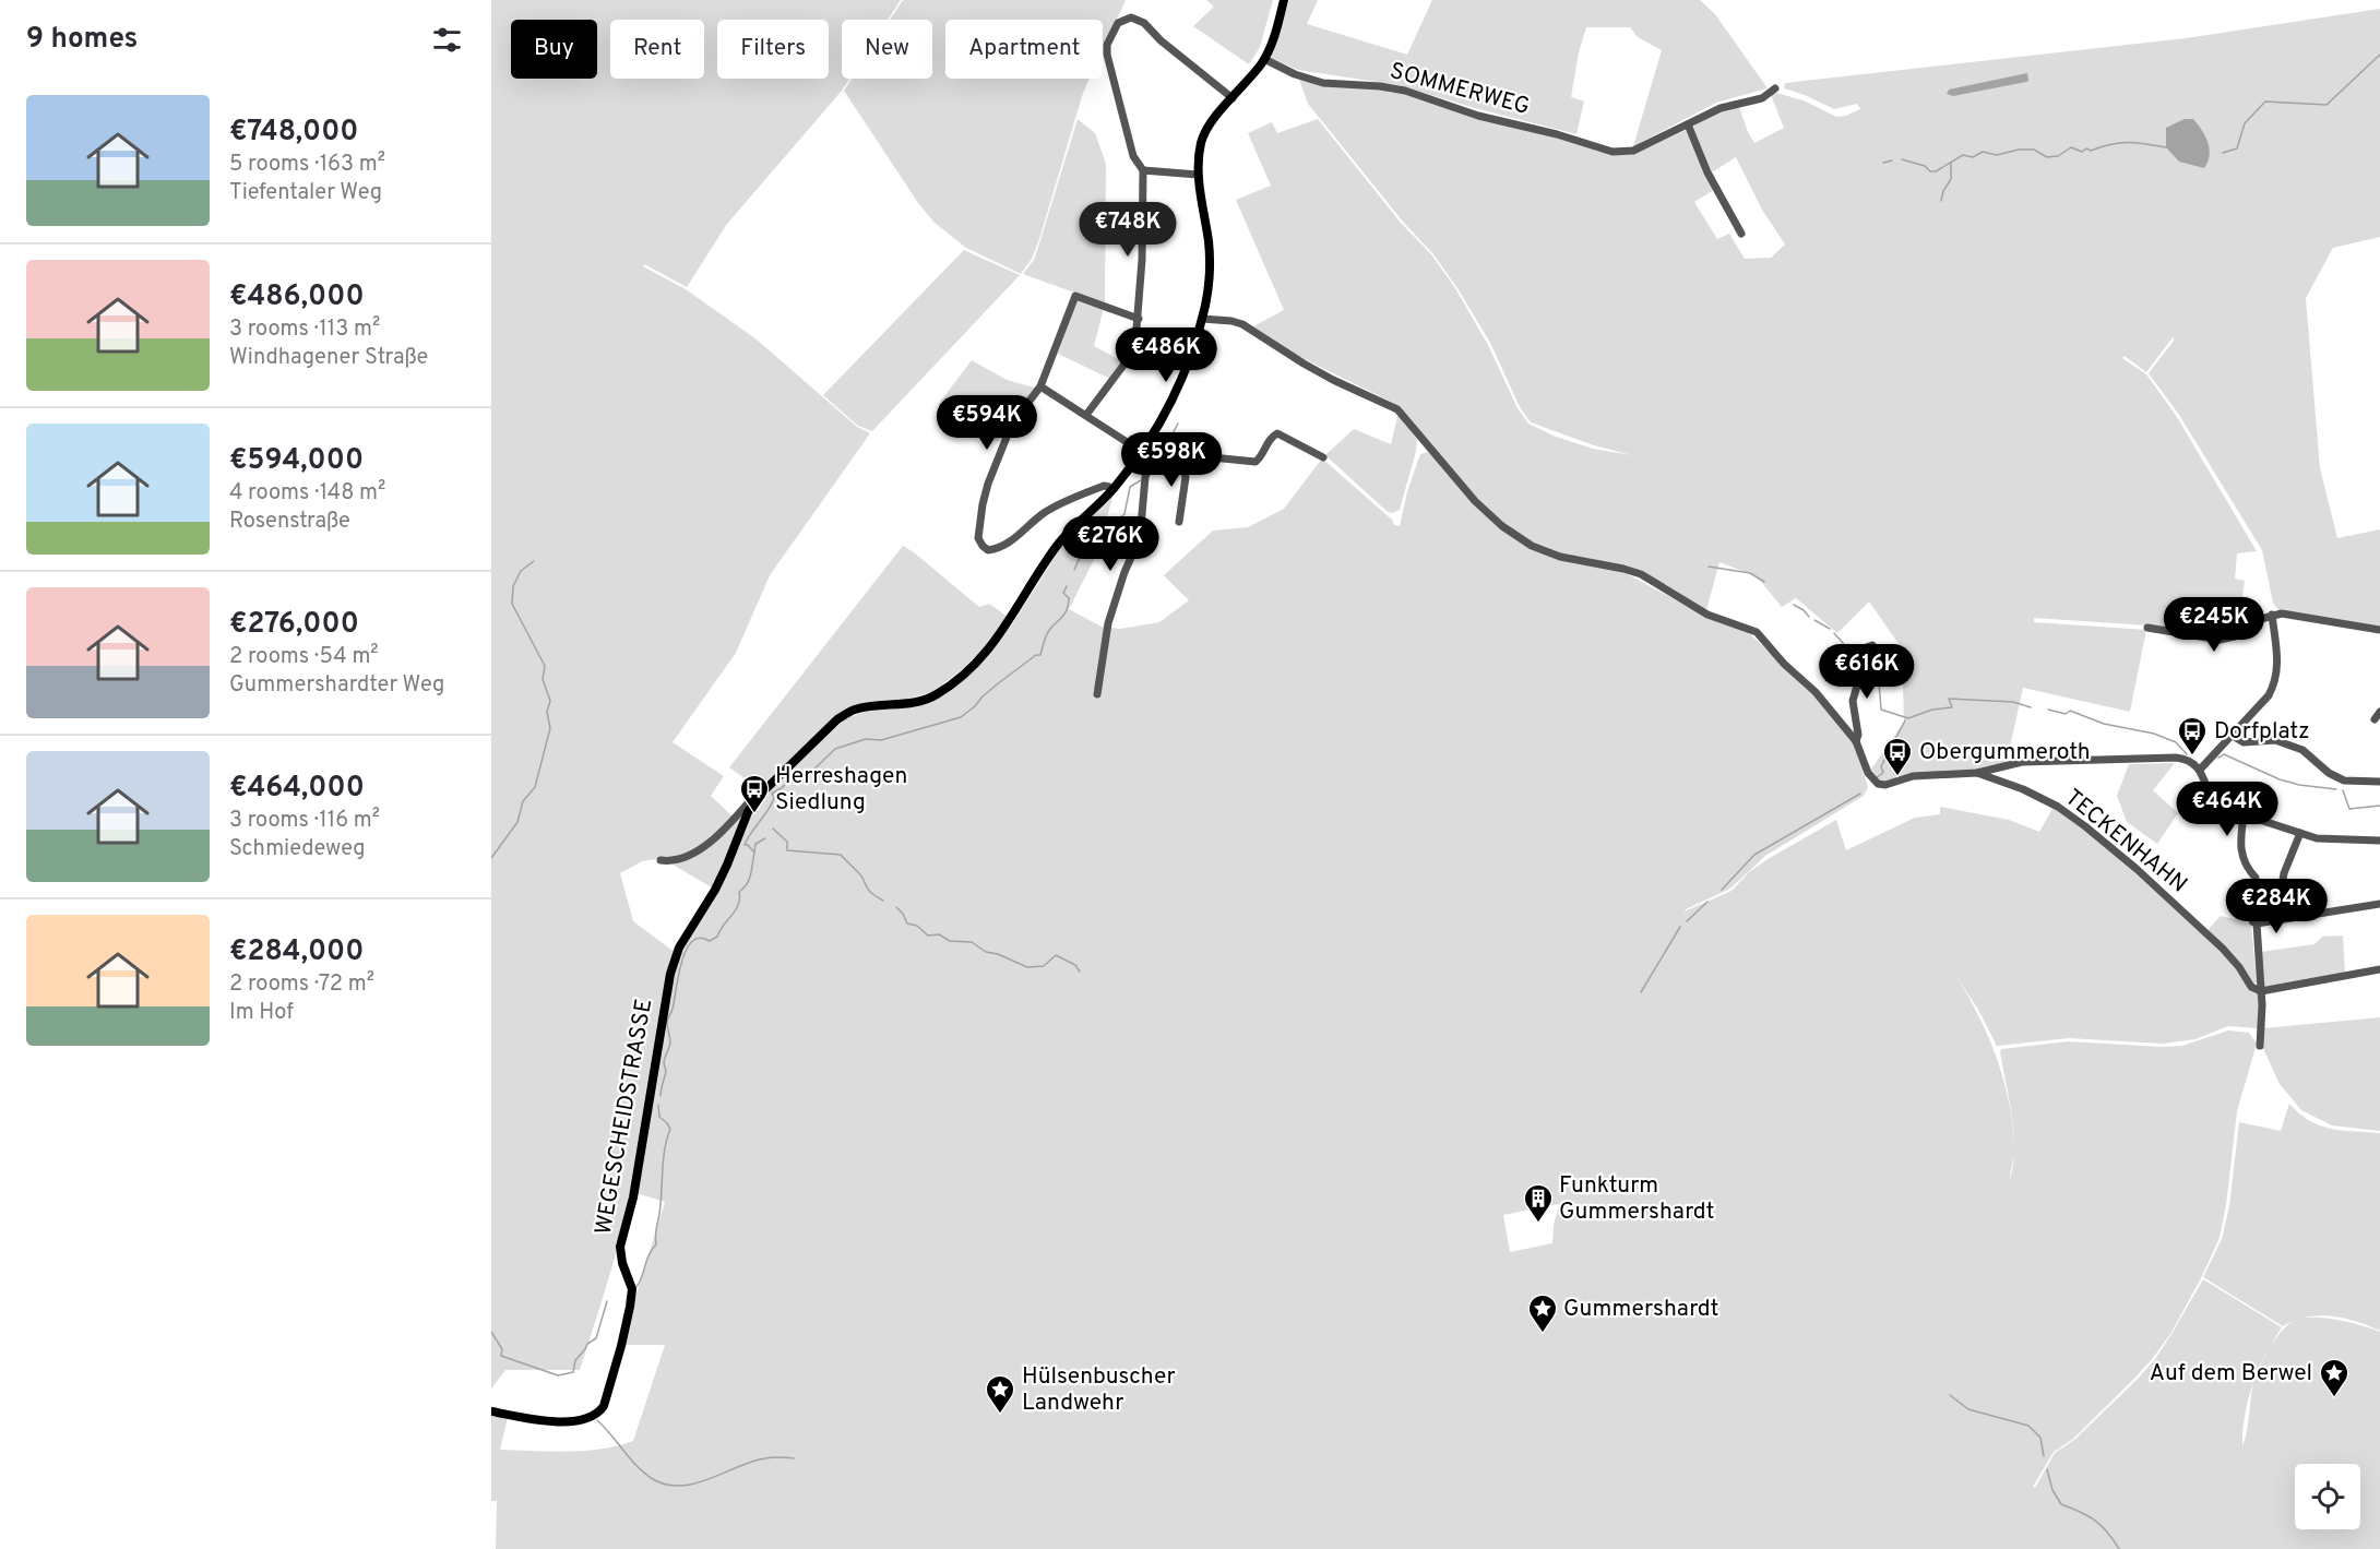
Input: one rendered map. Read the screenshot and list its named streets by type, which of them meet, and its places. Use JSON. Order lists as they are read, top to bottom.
{
  "streets": {
    "main road": ["WEGESCHEIDSTRASSE"],
    "street": ["SOMMERWEG", "TECKENHAHN"]
  },
  "crossings": [
    ["SOMMERWEG", "WEGESCHEIDSTRASSE"]
  ],
  "places": {
    "bus stop": ["Dorfplatz", "Obergummeroth", "Herreshagen Siedlung"],
    "building": ["Funkturm Gummershardt"],
    "place": ["Gummershardt", "Auf dem Berwel", "Hülsenbuscher Landwehr"]
  },
  "page": {
    "heading": "9 homes",
    "chip": [
      "Buy",
      "Rent",
      "Filters",
      "New",
      "Apartment"
    ],
    "list": [
      {
        "name": "€748,000",
        "note": "5 rooms · 163 m² · Tiefentaler Weg"
      },
      {
        "name": "€486,000",
        "note": "3 rooms · 113 m² · Windhagener Straße"
      },
      {
        "name": "€594,000",
        "note": "4 rooms · 148 m² · Rosenstraße"
      },
      {
        "name": "€276,000",
        "note": "2 rooms · 54 m² · Gummershardter Weg"
      },
      {
        "name": "€464,000",
        "note": "3 rooms · 116 m² · Schmiedeweg"
      },
      {
        "name": "€284,000",
        "note": "2 rooms · 72 m² · Im Hof"
      }
    ],
    "price": [
      "€748K",
      "€486K",
      "€594K",
      "€598K",
      "€276K",
      "€245K",
      "€616K",
      "€464K",
      "€284K"
    ]
  }
}
